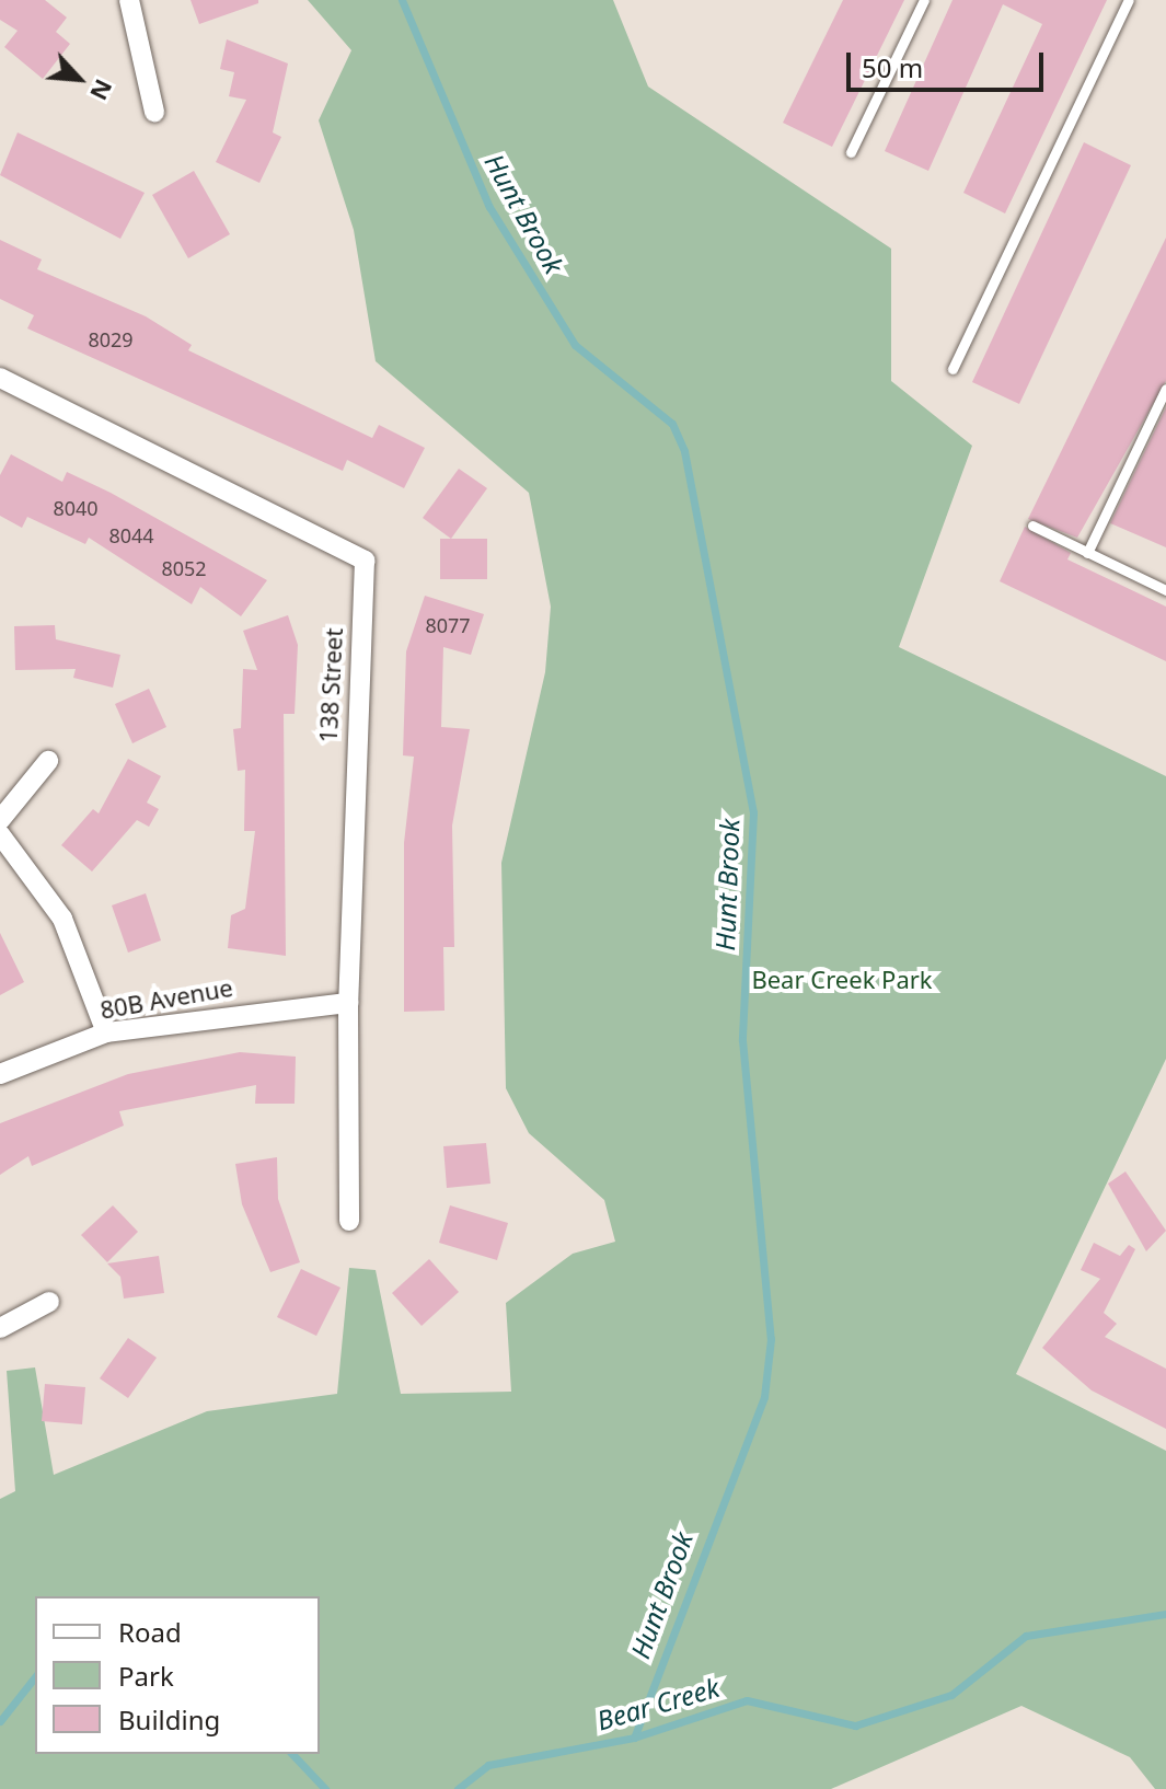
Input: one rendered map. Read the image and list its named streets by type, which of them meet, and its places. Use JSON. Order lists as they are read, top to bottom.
{
  "streets": {
    "street": ["138 Street", "80B Avenue"]
  },
  "crossings": [
    ["138 Street", "80B Avenue"]
  ],
  "water": ["Hunt Brook", "Bear Creek"],
  "parks": ["Bear Creek Park"],
  "house_numbers": [
    "8029",
    "8040",
    "8044",
    "8052",
    "8077"
  ],
  "legend": ["Road", "Park", "Building"],
  "scale_bar": "50 m",
  "north": "bottom right"
}
